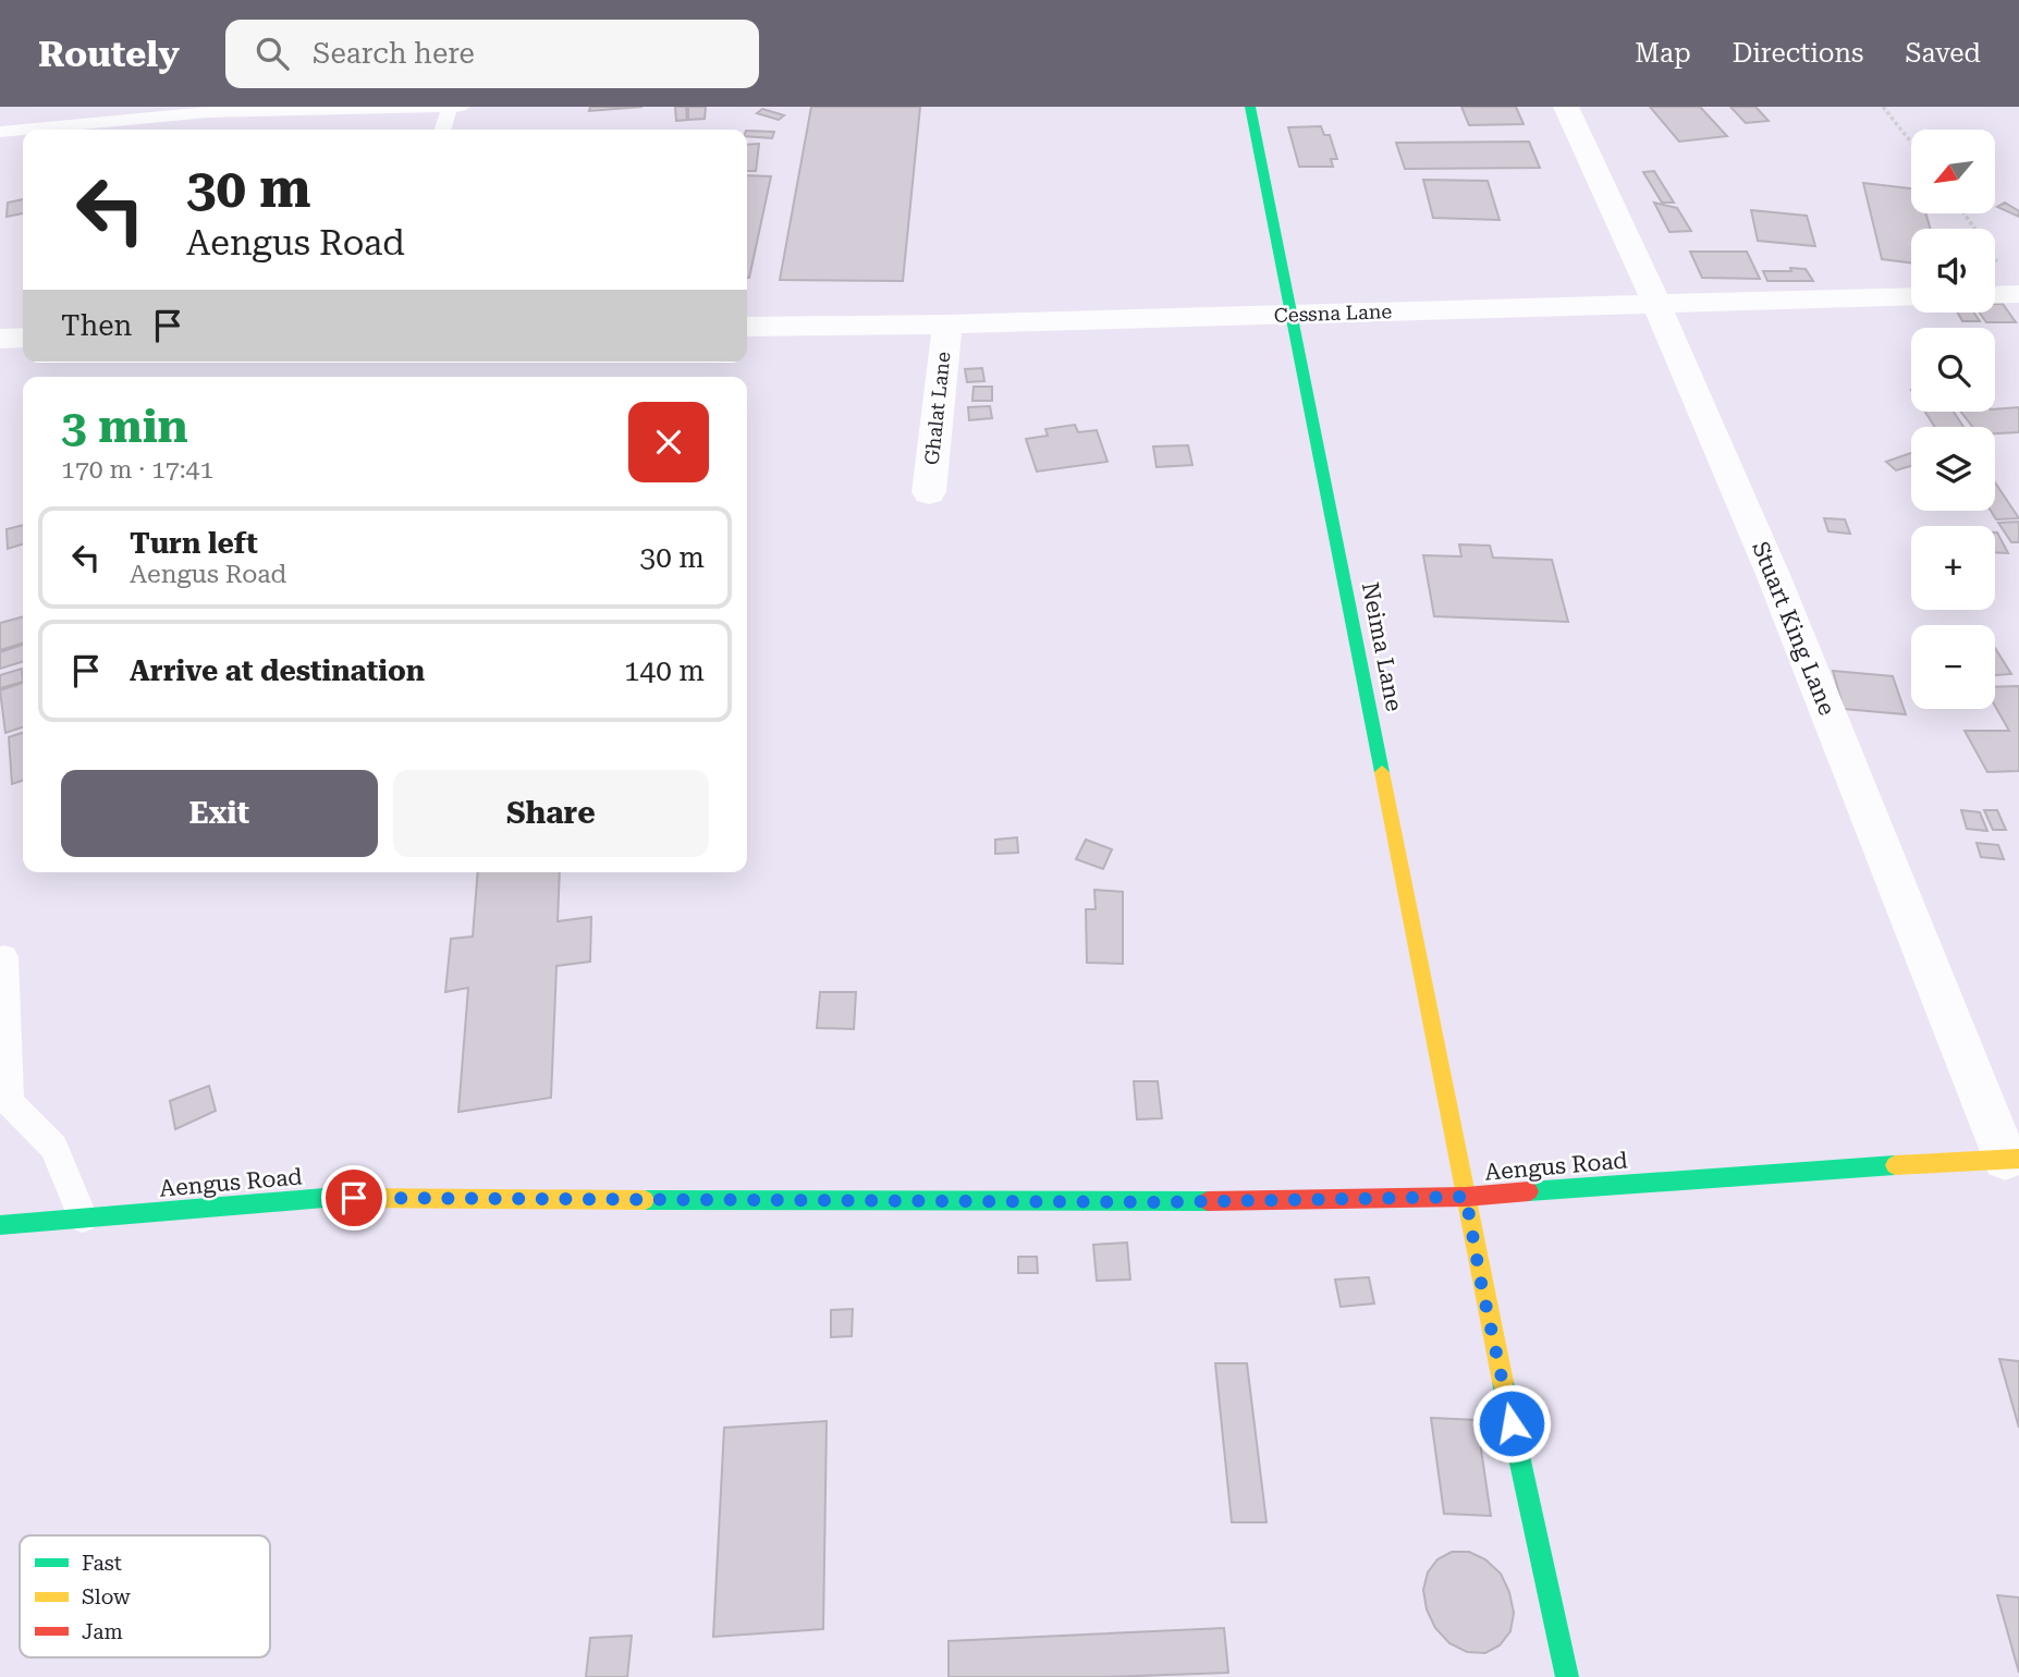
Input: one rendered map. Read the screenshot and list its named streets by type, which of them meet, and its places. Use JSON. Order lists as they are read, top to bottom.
{
  "streets": {
    "street": [
      "Cessna Lane",
      "Ghalat Lane",
      "Stuart King Lane",
      "Neima Lane",
      "Aengus Road"
    ]
  },
  "crossings": [
    ["Cessna Lane", "Ghalat Lane"],
    ["Cessna Lane", "Stuart King Lane"],
    ["Cessna Lane", "Neima Lane"],
    ["Stuart King Lane", "Aengus Road"],
    ["Neima Lane", "Aengus Road"]
  ],
  "legend": ["Fast", "Slow", "Jam"],
  "north": "bottom left",
  "page": {
    "header": "Routely",
    "search": "Search here",
    "nav": ["Map", "Directions", "Saved"],
    "map_buttons": ["+", "−"],
    "turn": ["30 m", "Aengus Road"],
    "then": "Then",
    "heading": ["3 min", "170 m · 17:41"],
    "list": [
      {
        "name": "Turn left",
        "note": "Aengus Road",
        "value": "30 m"
      },
      {
        "name": "Arrive at destination",
        "value": "140 m"
      }
    ],
    "buttons": ["Exit", "Share"]
  }
}
